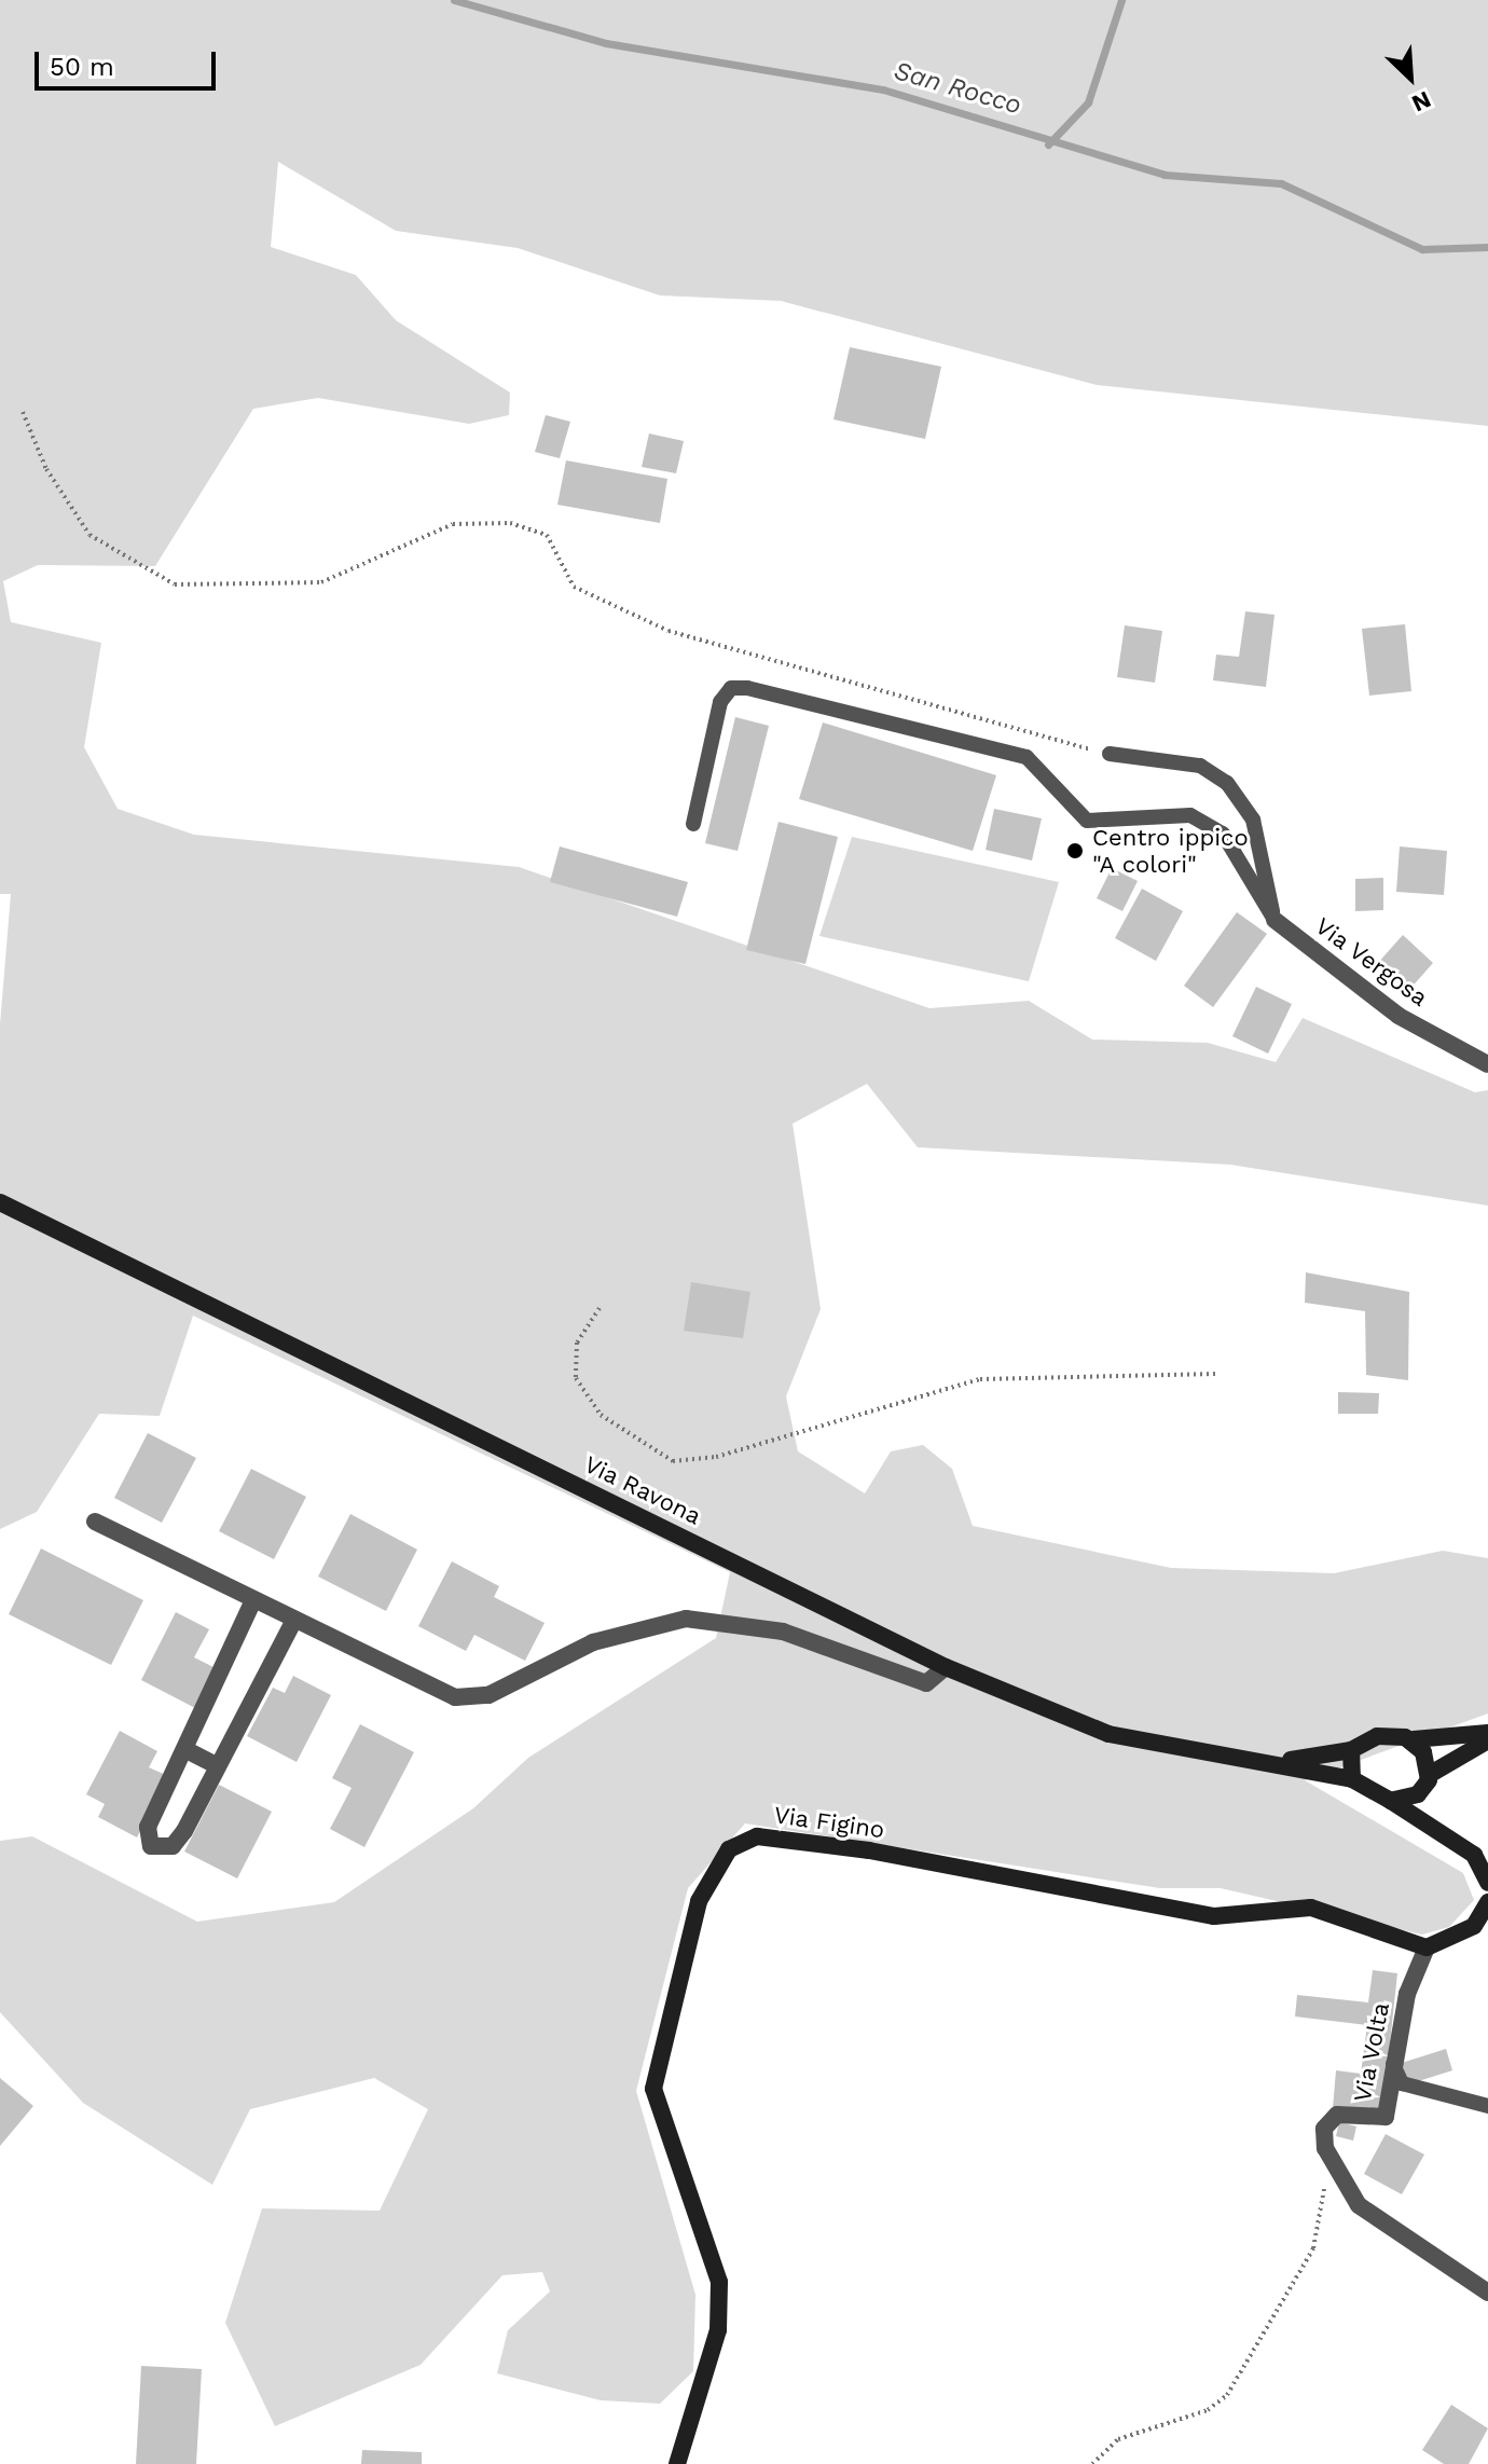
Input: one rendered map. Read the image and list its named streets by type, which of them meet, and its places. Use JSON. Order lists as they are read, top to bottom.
{
  "streets": {
    "street": [
      "Via Vergosa",
      "Via Ravona",
      "Via Figino",
      "Via Volta"
    ]
  },
  "crossings": [
    ["Via Figino", "Via Volta"]
  ],
  "water": ["San Rocco"],
  "places": ["Centro ippico \"A colori\""],
  "scale_bar": "50 m",
  "north": "bottom right"
}
